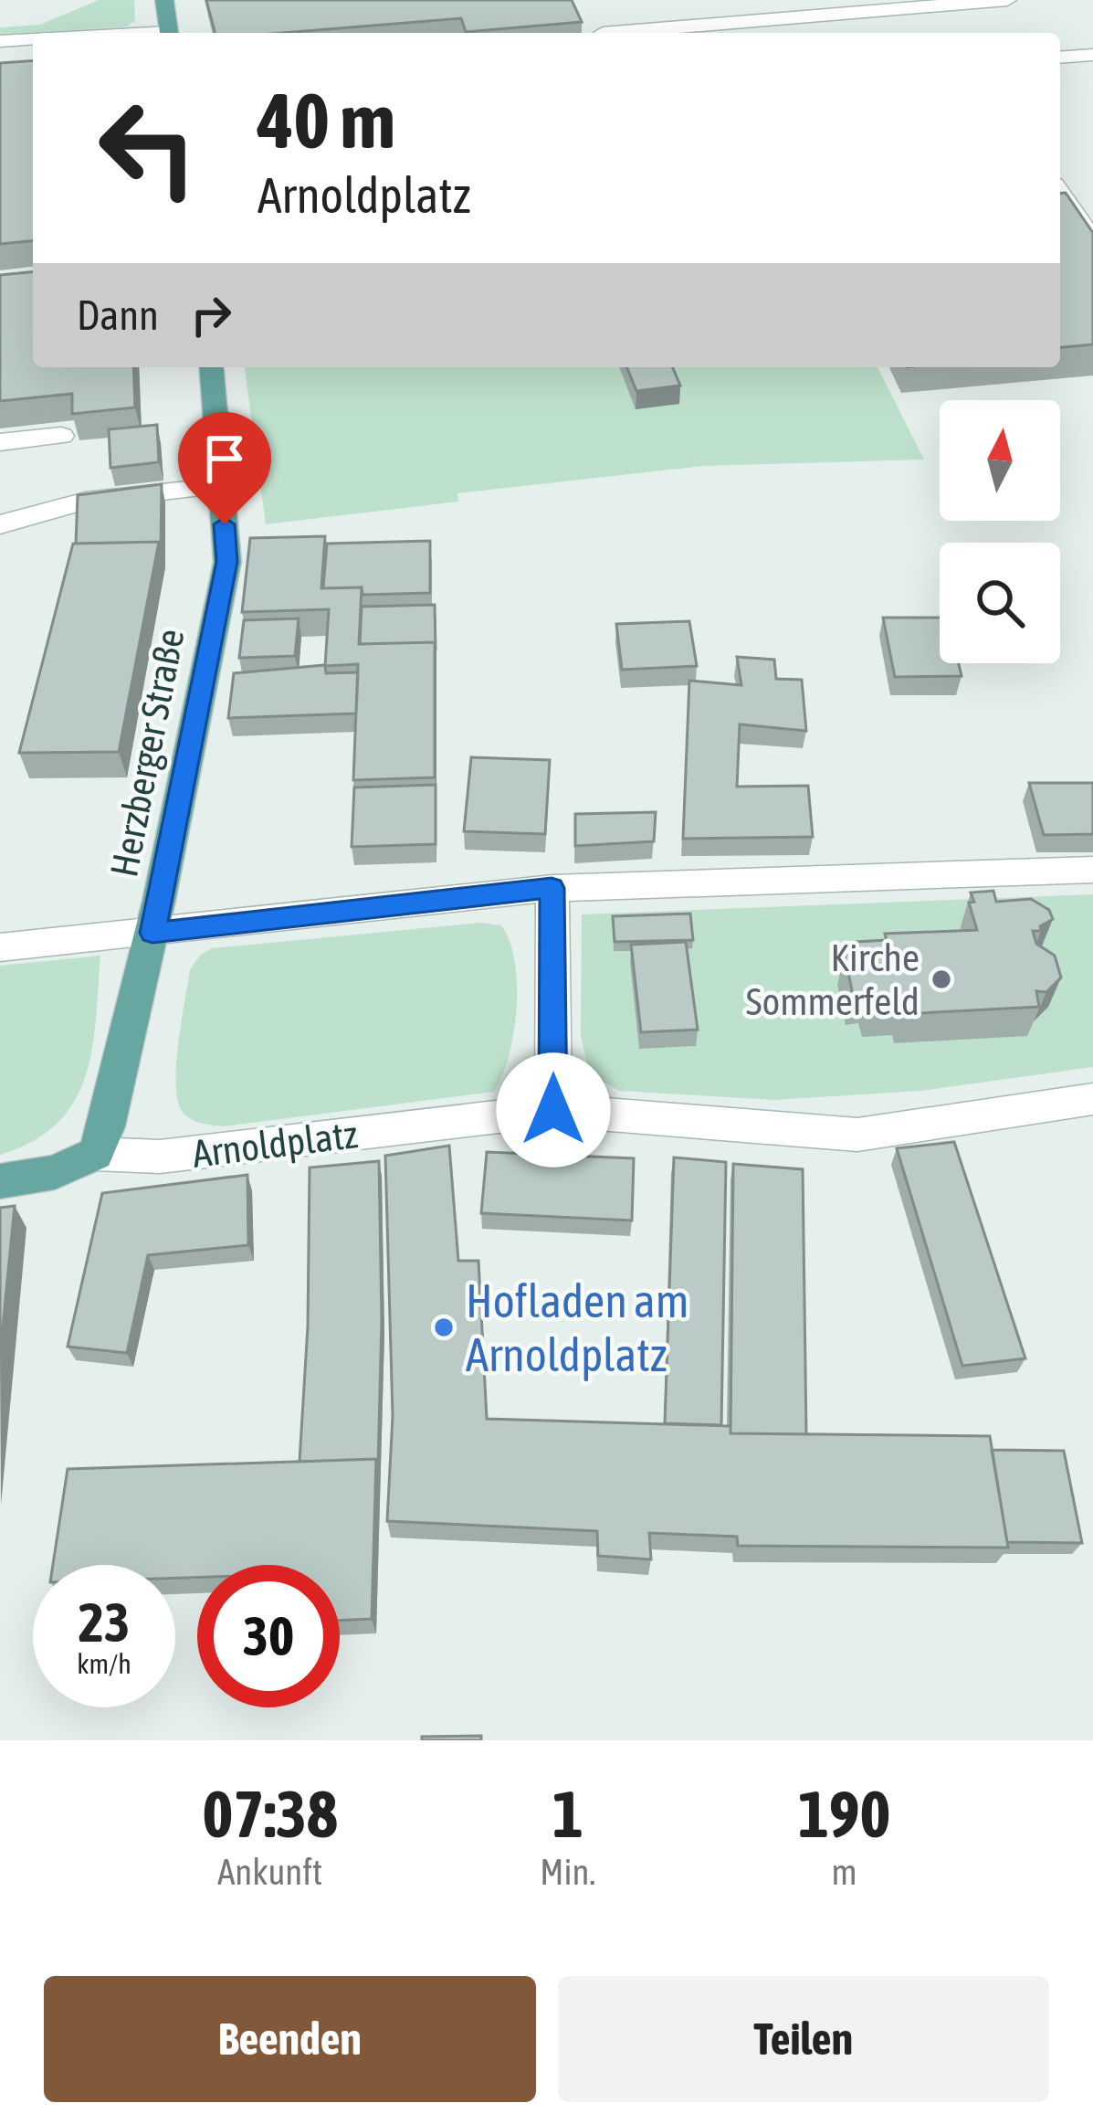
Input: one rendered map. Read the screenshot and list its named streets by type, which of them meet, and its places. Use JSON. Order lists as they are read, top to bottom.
{
  "streets": {
    "main road": ["Herzberger Straße", "Arnoldplatz"]
  },
  "crossings": [
    ["Herzberger Straße", "Arnoldplatz"]
  ],
  "places": ["Kirche Sommerfeld", "Hofladen am Arnoldplatz"],
  "north": "top",
  "page": {
    "turn": ["40 m", "Arnoldplatz"],
    "then": "Dann",
    "speed": "23 km/h",
    "limit": "30",
    "eta": [
      "07:38",
      "Ankunft",
      "1",
      "Min.",
      "190",
      "m"
    ],
    "buttons": ["Beenden", "Teilen"]
  }
}
